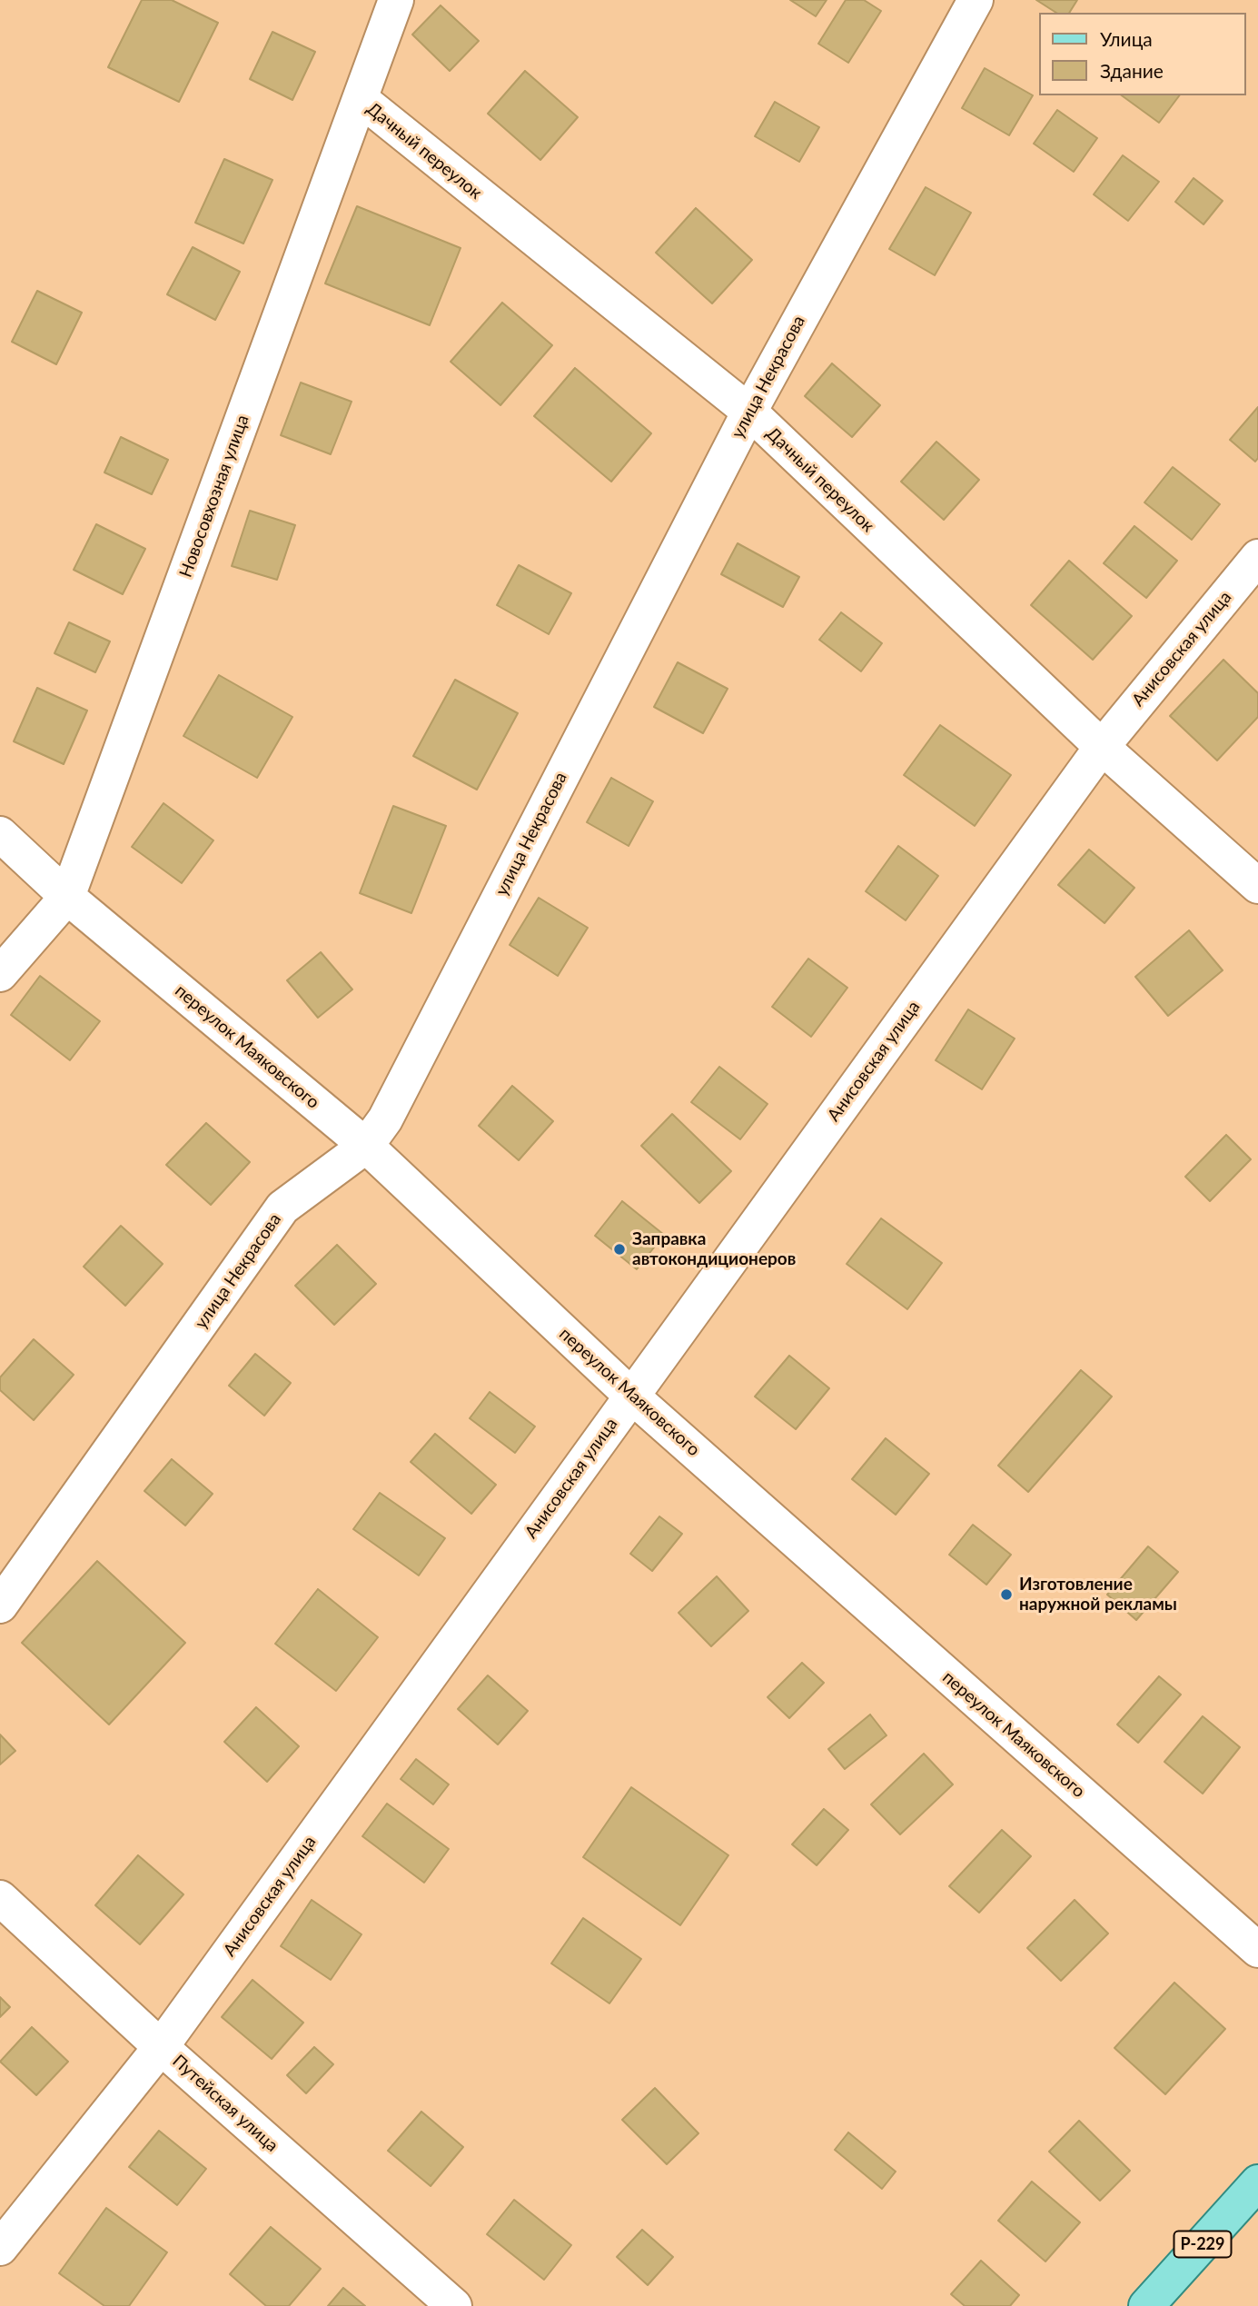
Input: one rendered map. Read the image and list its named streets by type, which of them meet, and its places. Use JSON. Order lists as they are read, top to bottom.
{
  "streets": {
    "main road": ["Р-229"],
    "street": [
      "Дачный переулок",
      "улица Некрасова",
      "Новосовхозная улица",
      "Анисовская улица",
      "переулок Маяковского",
      "Путейская улица"
    ]
  },
  "crossings": [
    ["Дачный переулок", "улица Некрасова"],
    ["Дачный переулок", "Новосовхозная улица"],
    ["Дачный переулок", "Анисовская улица"],
    ["улица Некрасова", "переулок Маяковского"],
    ["Новосовхозная улица", "переулок Маяковского"],
    ["Анисовская улица", "переулок Маяковского"],
    ["Анисовская улица", "Путейская улица"]
  ],
  "places": ["Заправка автокондиционеров", "Изготовление наружной рекламы"],
  "legend": ["Улица", "Здание"]
}
